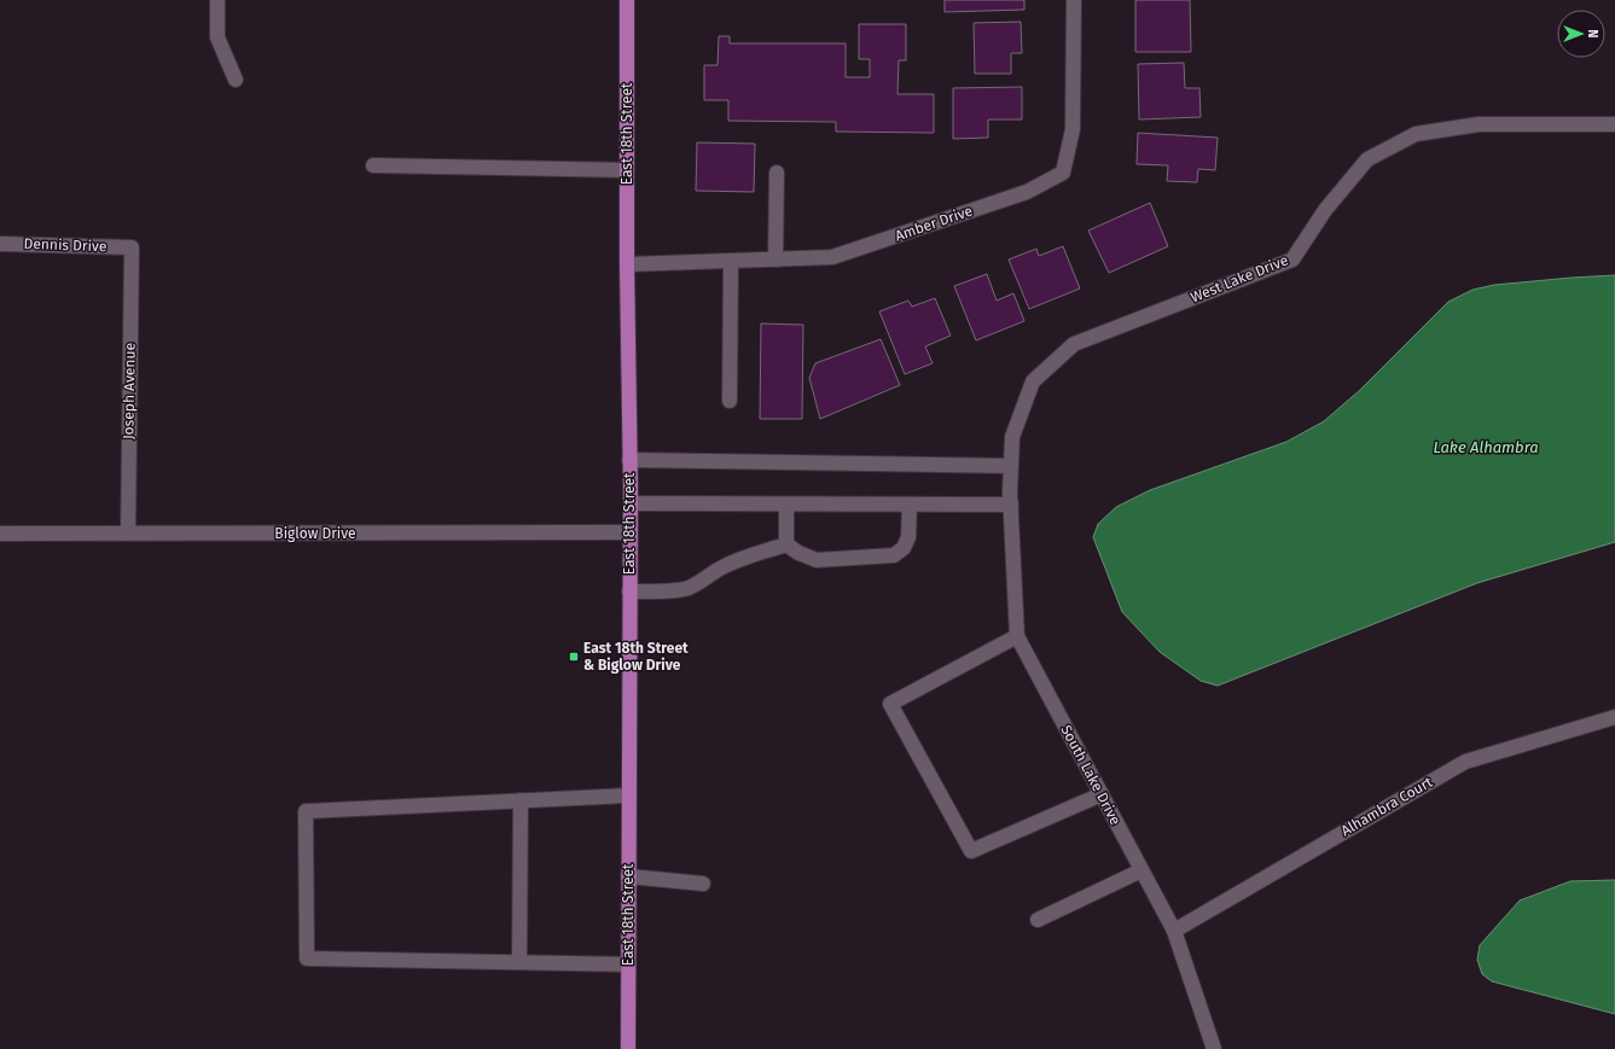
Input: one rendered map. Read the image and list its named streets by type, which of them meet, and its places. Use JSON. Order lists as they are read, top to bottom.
{
  "streets": {
    "main road": ["East 18th Street"],
    "street": [
      "Amber Drive",
      "Dennis Drive",
      "West Lake Drive",
      "Joseph Avenue",
      "Biglow Drive",
      "South Lake Drive",
      "Alhambra Court"
    ]
  },
  "crossings": [
    ["East 18th Street", "Amber Drive"],
    ["East 18th Street", "Biglow Drive"],
    ["Dennis Drive", "Joseph Avenue"],
    ["West Lake Drive", "South Lake Drive"],
    ["Joseph Avenue", "Biglow Drive"],
    ["South Lake Drive", "Alhambra Court"]
  ],
  "water": ["Lake Alhambra"],
  "places": {
    "transit": ["East 18th Street & Biglow Drive"]
  },
  "north": "right"
}
